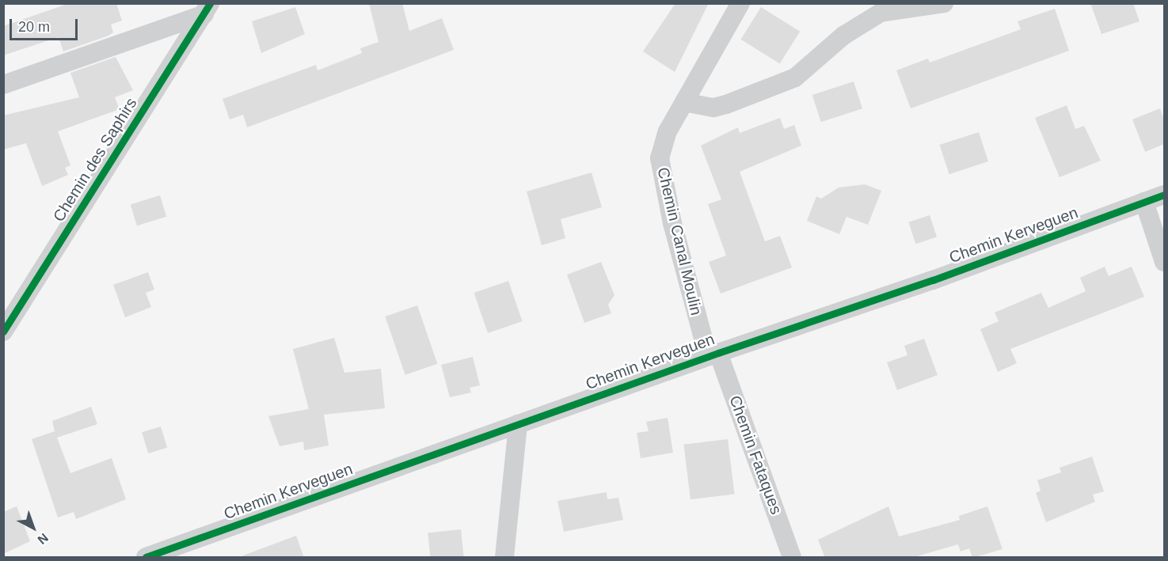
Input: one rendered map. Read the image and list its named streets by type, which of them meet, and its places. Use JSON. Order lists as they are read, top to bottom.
{
  "streets": {
    "street": [
      "Chemin des Saphirs",
      "Chemin Kerveguen",
      "Chemin Canal Moulin",
      "Chemin Fataques"
    ]
  },
  "crossings": [
    ["Chemin Kerveguen", "Chemin Canal Moulin"],
    ["Chemin Kerveguen", "Chemin Fataques"],
    ["Chemin Canal Moulin", "Chemin Fataques"]
  ],
  "scale_bar": "20 m",
  "north": "bottom right"
}
